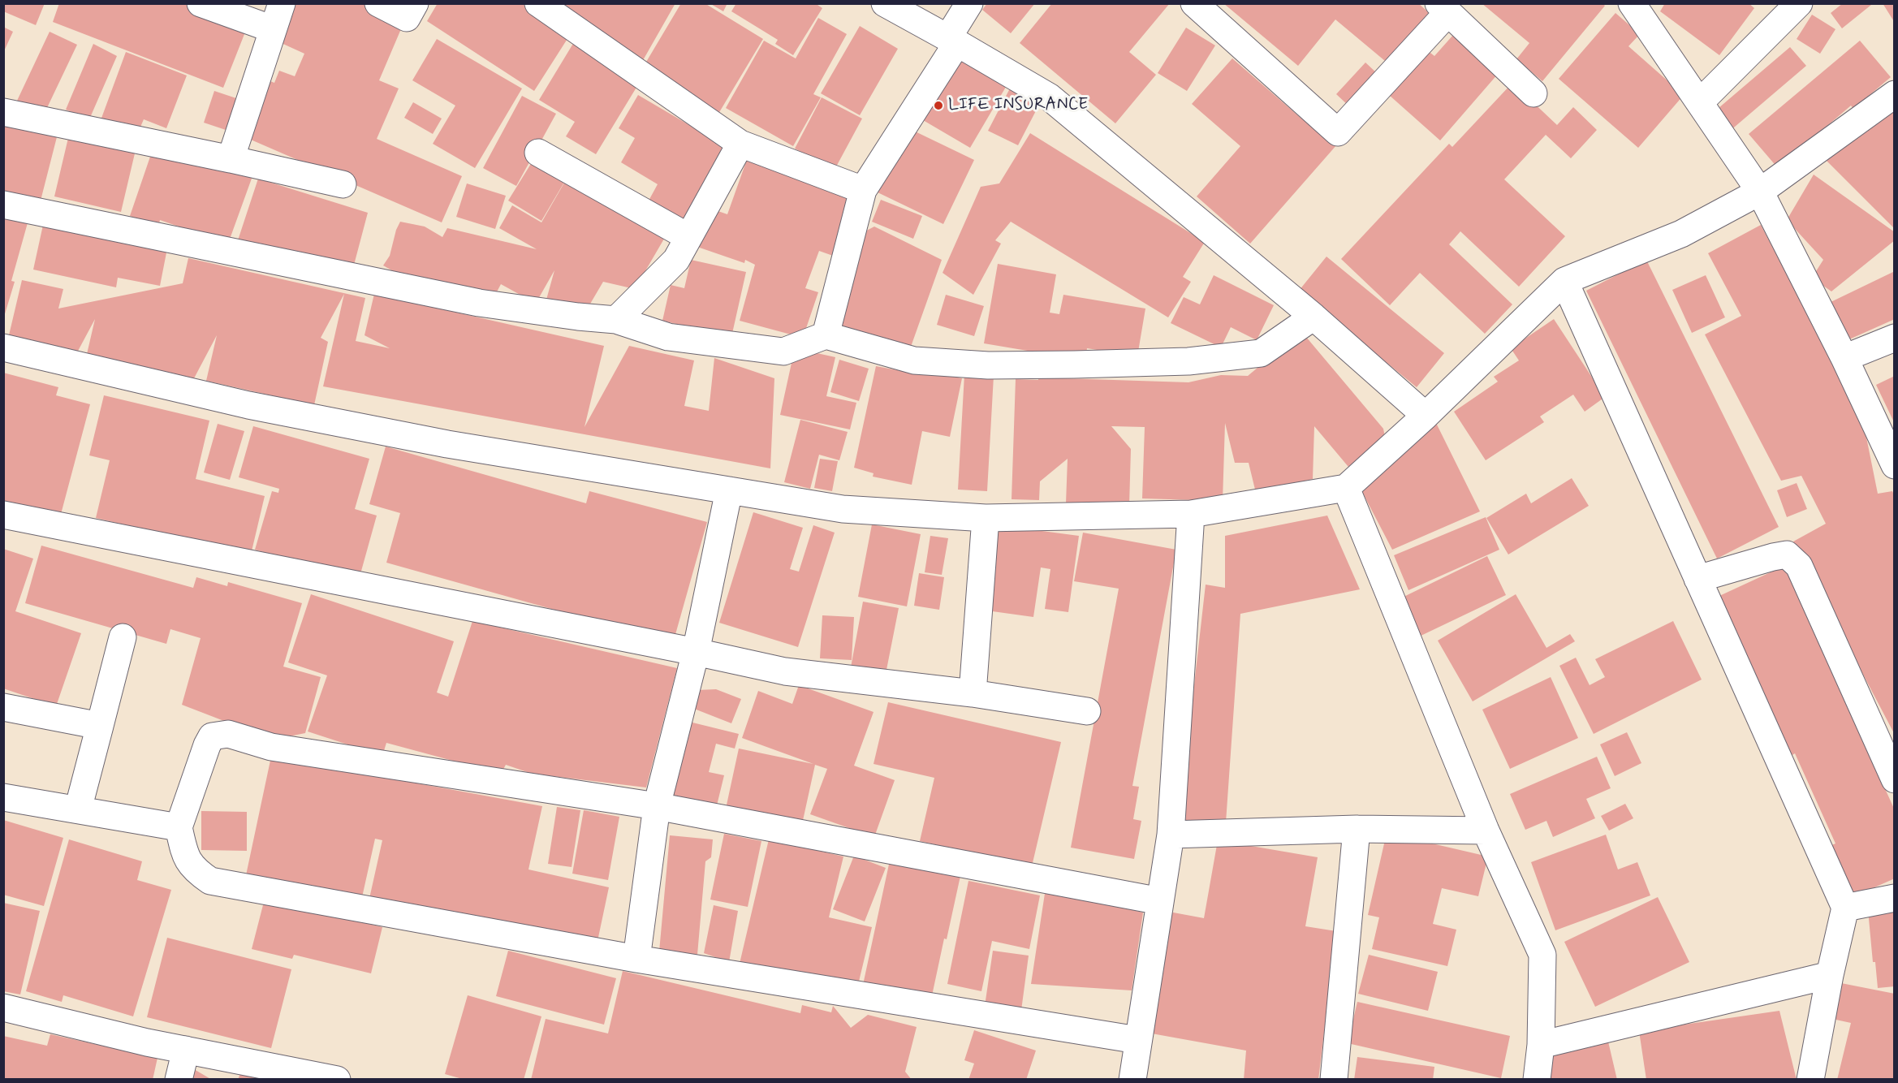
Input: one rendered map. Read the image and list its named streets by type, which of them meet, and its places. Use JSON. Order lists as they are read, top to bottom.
{
  "places": ["LIFE INSURANCE"]
}
